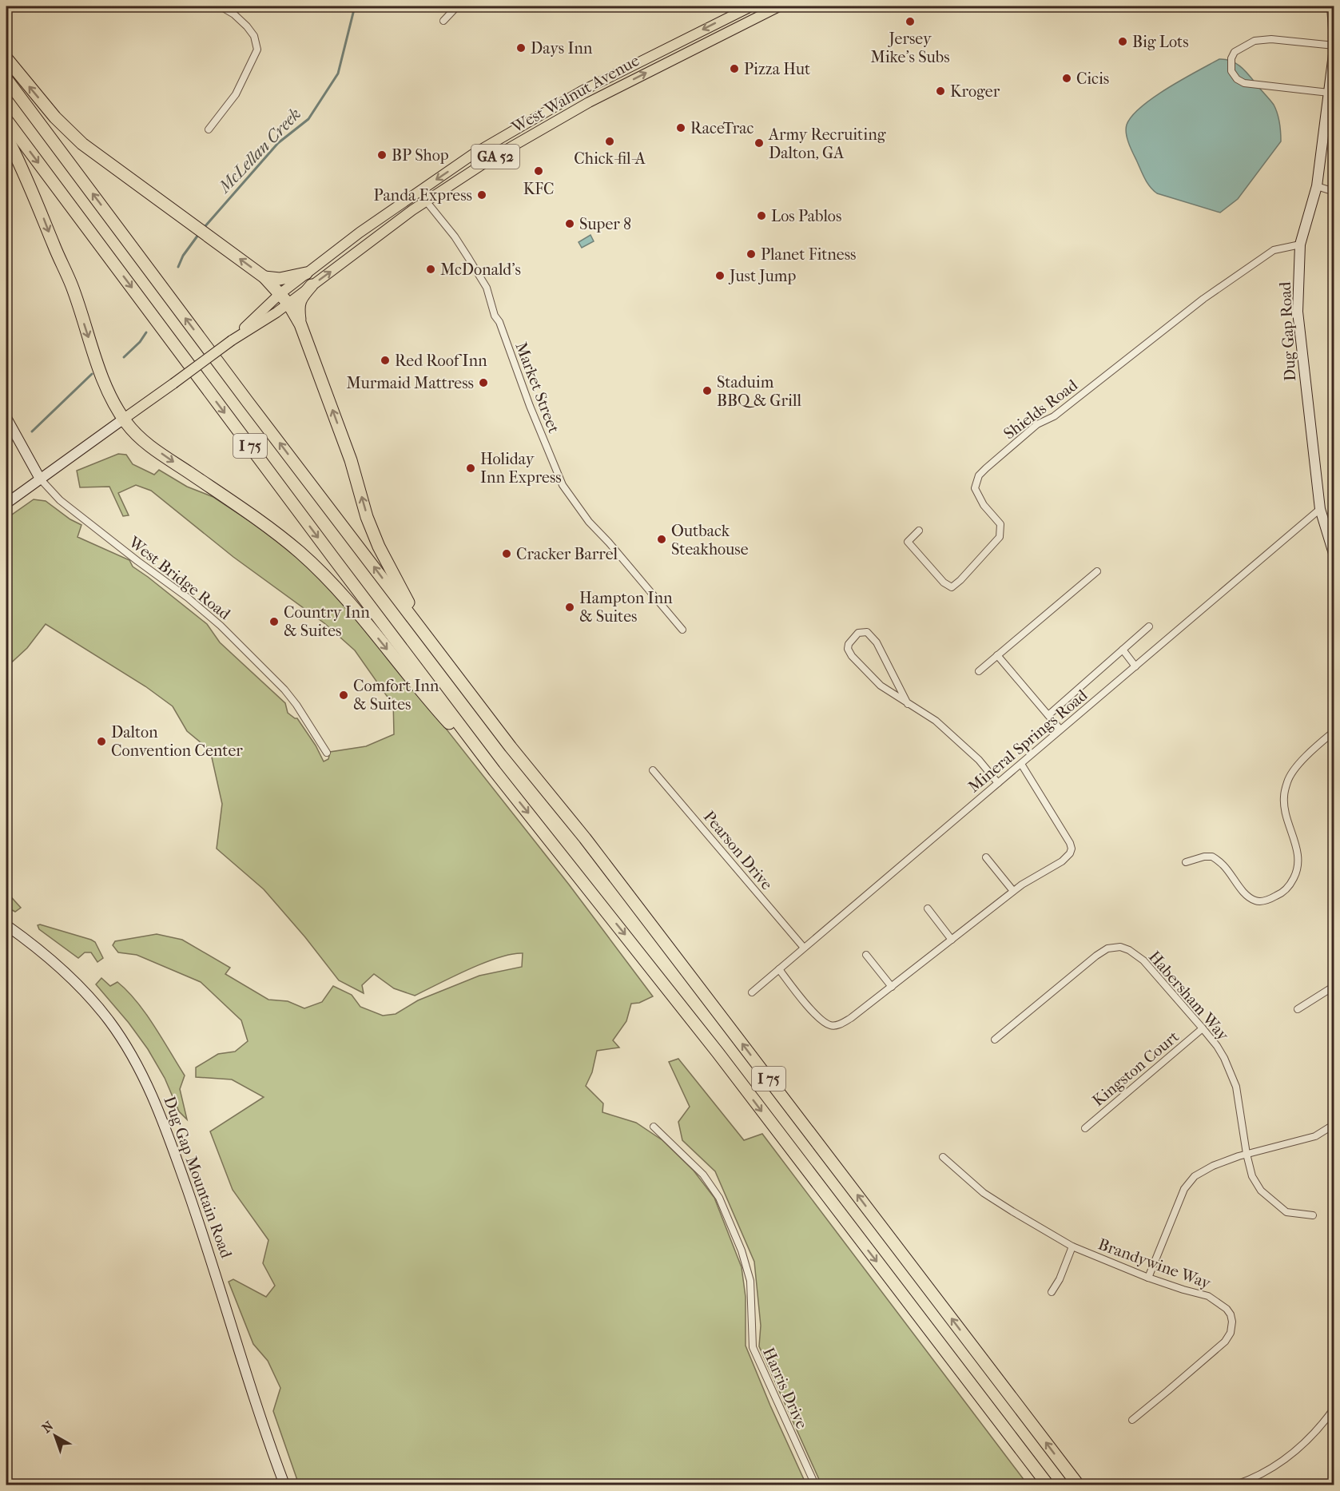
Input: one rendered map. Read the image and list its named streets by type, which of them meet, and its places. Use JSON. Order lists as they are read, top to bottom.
{
  "streets": {
    "highway": ["I 75"],
    "main road": ["West Walnut Avenue", "GA 52"],
    "street": [
      "Dug Gap Road",
      "Market Street",
      "Shields Road",
      "West Bridge Road",
      "Mineral Springs Road",
      "Pearson Drive",
      "Habersham Way",
      "Kingston Court",
      "Dug Gap Mountain Road",
      "Brandywine Way",
      "Harris Drive"
    ]
  },
  "crossings": [
    ["West Walnut Avenue", "Market Street"],
    ["Dug Gap Road", "Shields Road"],
    ["Dug Gap Road", "Mineral Springs Road"],
    ["Mineral Springs Road", "Pearson Drive"],
    ["Habersham Way", "Kingston Court"]
  ],
  "water": ["McLellan Creek"],
  "places": [
    "Jersey Mike's Subs",
    "Big Lots",
    "Days Inn",
    "Pizza Hut",
    "Cicis",
    "Kroger",
    "RaceTrac",
    "Chick-fil-A",
    "Army Recruiting Dalton, GA",
    "BP Shop",
    "KFC",
    "Panda Express",
    "Los Pablos",
    "Super 8",
    "Planet Fitness",
    "McDonald's",
    "Just Jump",
    "Red Roof Inn",
    "Murmaid Mattress",
    "Staduim BBQ & Grill",
    "Holiday Inn Express",
    "Outback Steakhouse",
    "Cracker Barrel",
    "Hampton Inn & Suites",
    "Country Inn & Suites",
    "Comfort Inn & Suites",
    "Dalton Convention Center"
  ],
  "north": "top left"
}
